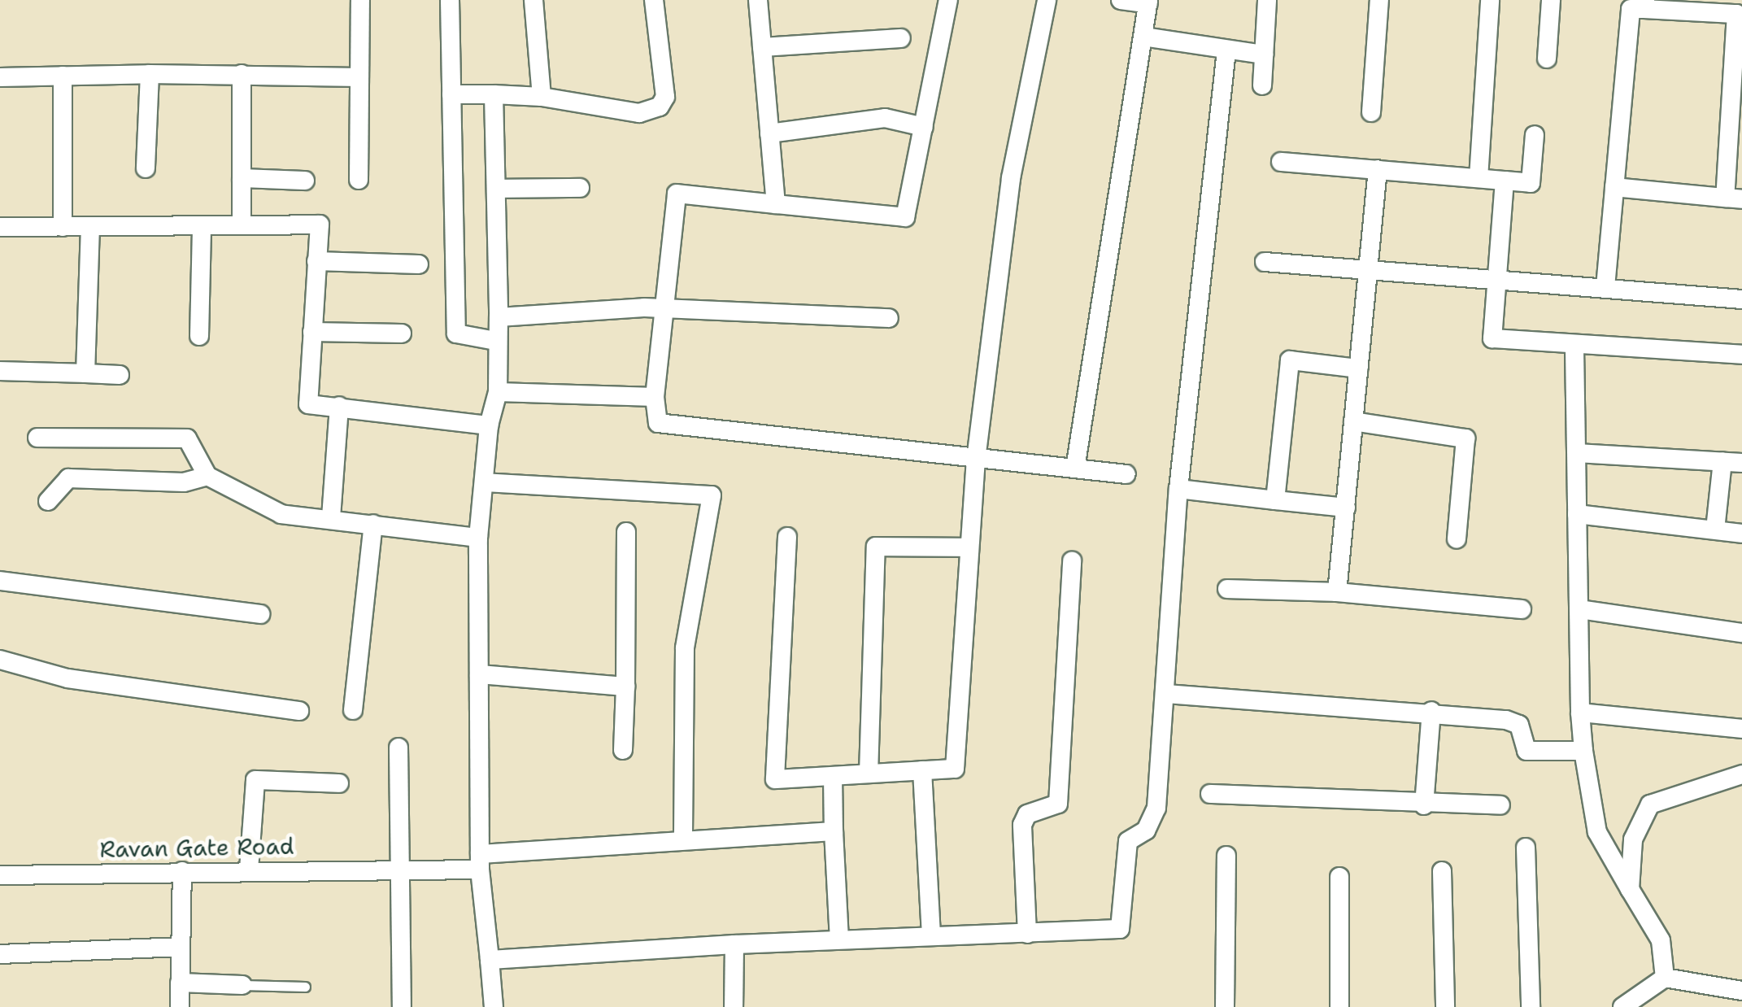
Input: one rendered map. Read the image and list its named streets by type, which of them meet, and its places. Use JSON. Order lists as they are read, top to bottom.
{
  "streets": {
    "street": ["Ravan Gate Road"]
  }
}
